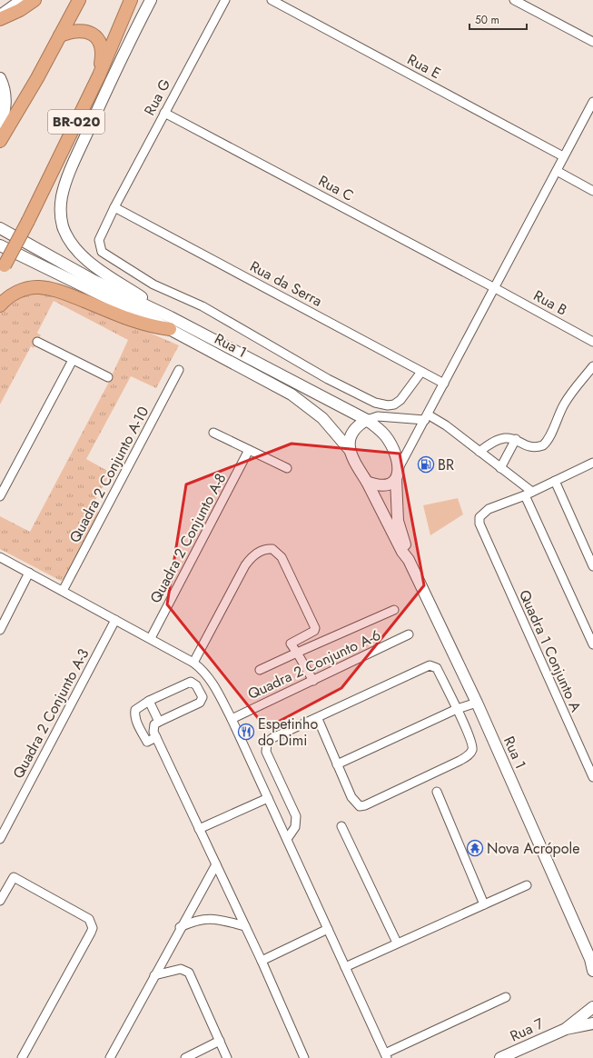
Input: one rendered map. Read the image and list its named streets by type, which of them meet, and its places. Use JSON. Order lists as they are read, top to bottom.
{
  "streets": {
    "highway": ["BR-020"],
    "main road": ["Rua 1", "Rua 7"],
    "street": [
      "Rua E",
      "Rua G",
      "Rua C",
      "Rua da Serra",
      "Rua B",
      "Quadra 2 Conjunto A-10",
      "Quadra 2 Conjunto A-8",
      "Quadra 1 Conjunto A",
      "Quadra 2 Conjunto A-6",
      "Quadra 2 Conjunto A-3"
    ]
  },
  "crossings": [
    ["Rua G", "Rua C"],
    ["Rua G", "Rua da Serra"],
    ["Rua C", "Rua B"]
  ],
  "places": {
    "fuel station": ["BR"],
    "restaurant": ["Espetinho do Dimi"],
    "temple": ["Nova Acrópole"]
  },
  "scale_bar": "50 m"
}
